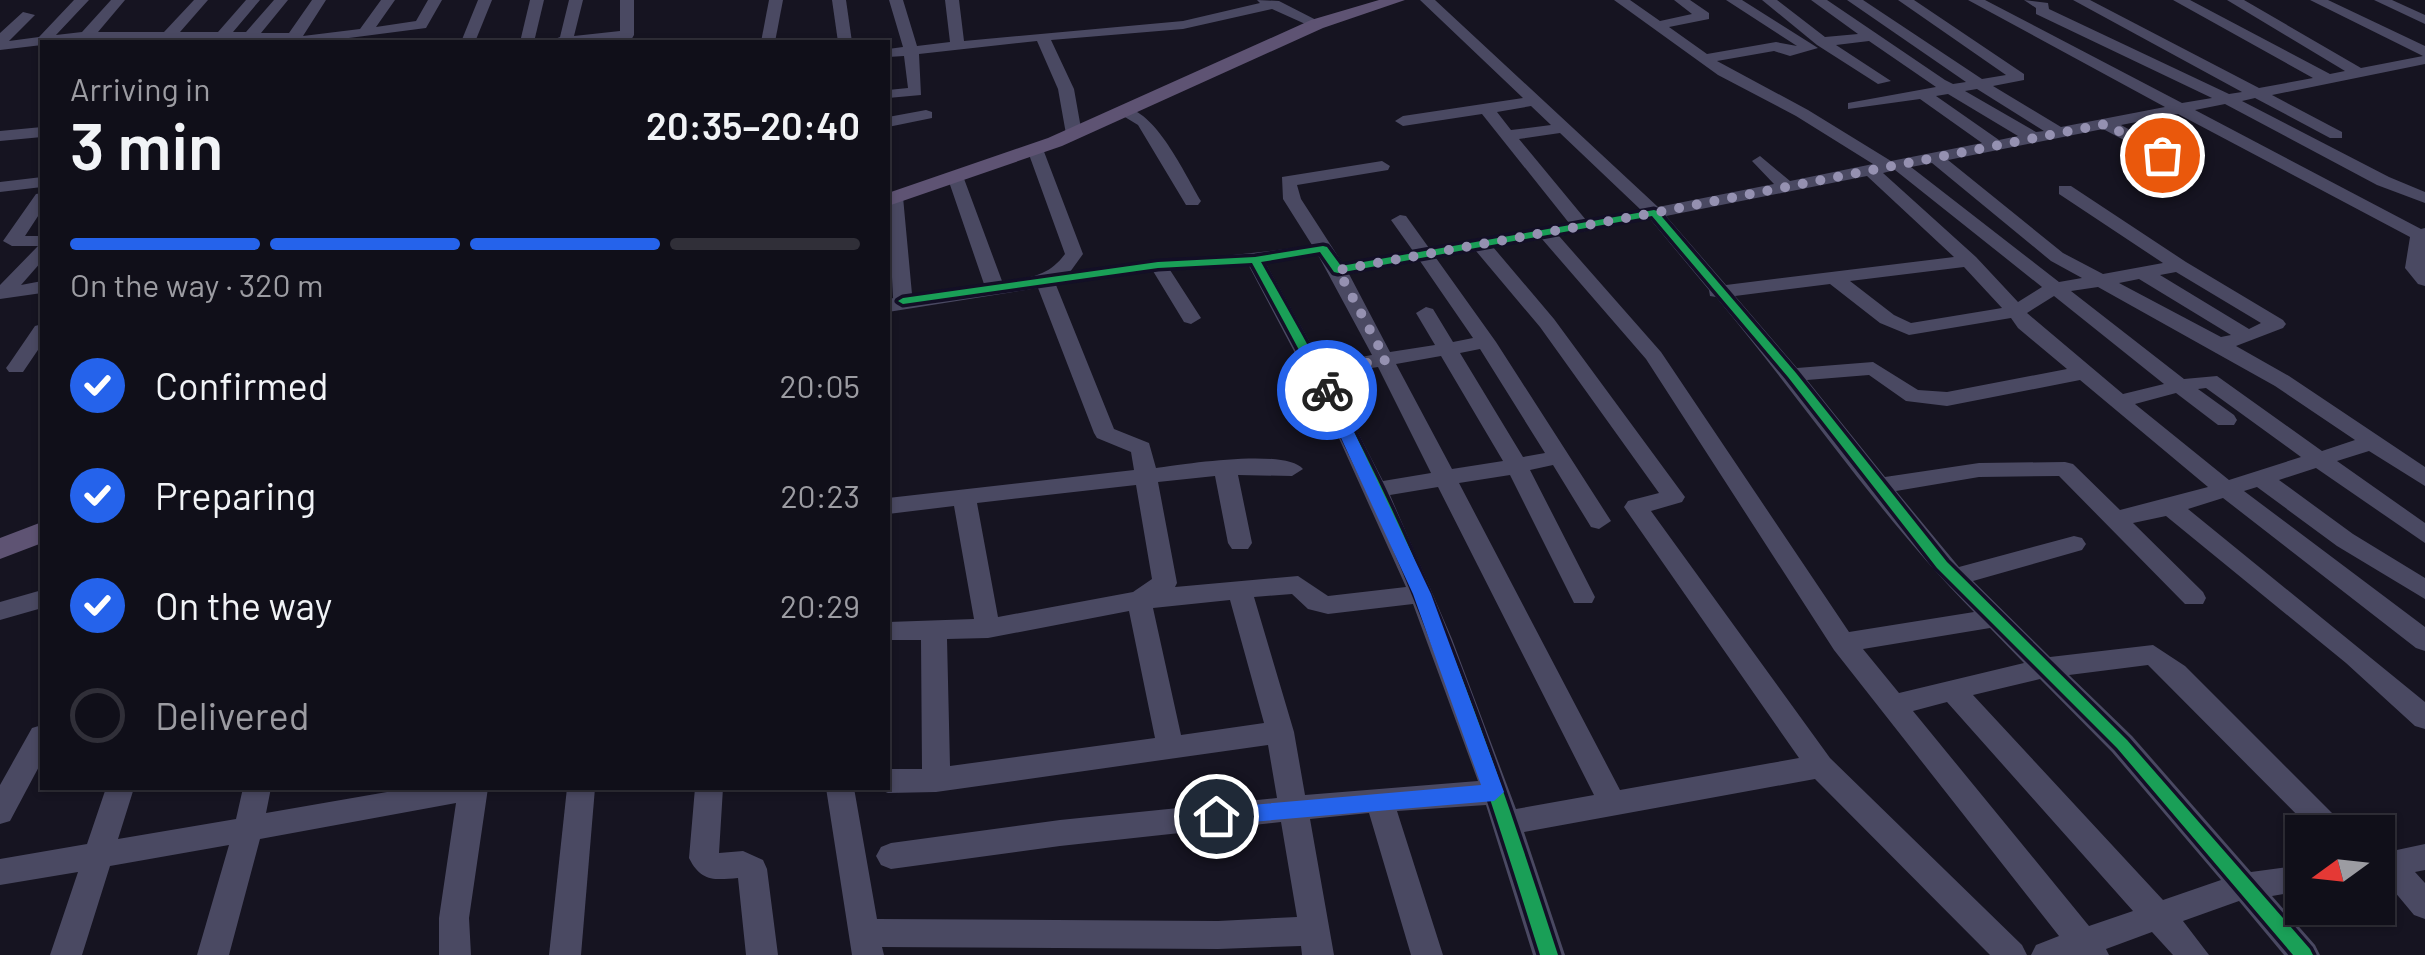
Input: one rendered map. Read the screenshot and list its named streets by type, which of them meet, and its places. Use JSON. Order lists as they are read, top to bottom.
{
  "north": "left",
  "page": {
    "heading": ["3 min", "Arriving in", "20:35–20:40"],
    "bar": "On the way · 320 m",
    "list": [
      ["Confirmed", "20:05"],
      ["Preparing", "20:23"],
      ["On the way", "20:29"],
      "Delivered"
    ]
  }
}
